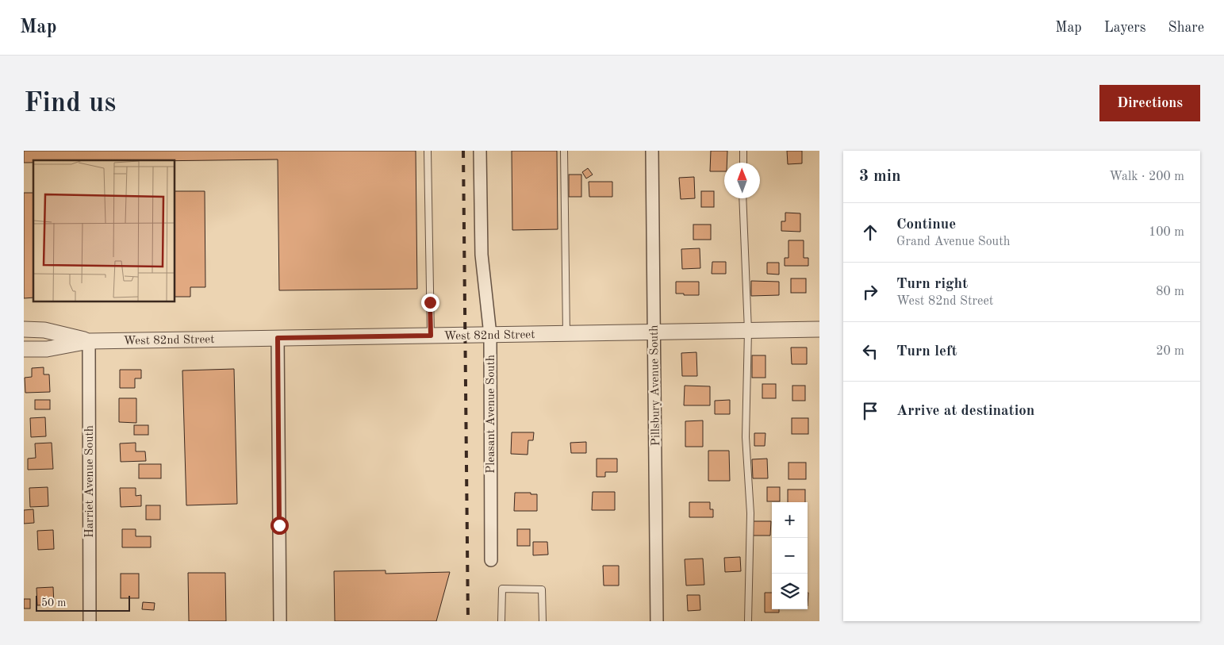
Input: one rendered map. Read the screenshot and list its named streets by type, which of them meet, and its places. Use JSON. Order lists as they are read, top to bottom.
{
  "streets": {
    "street": [
      "West 82nd Street",
      "Pillsbury Avenue South",
      "Pleasant Avenue South",
      "Harriet Avenue South"
    ]
  },
  "crossings": [
    ["West 82nd Street", "Pillsbury Avenue South"],
    ["West 82nd Street", "Pleasant Avenue South"],
    ["West 82nd Street", "Harriet Avenue South"]
  ],
  "scale_bar": "50 m",
  "north": "top",
  "page": {
    "header": "Map",
    "nav": ["Map", "Layers", "Share"],
    "buttons": "Directions",
    "title": "Find us",
    "heading": ["3 min", "Walk · 200 m"],
    "list": [
      ["Continue", "Grand Avenue South", "100 m"],
      ["Turn right", "West 82nd Street", "80 m"],
      ["Turn left", "20 m"],
      "Arrive at destination"
    ],
    "map_buttons": ["+", "−"],
    "scale": "50 m"
  }
}
